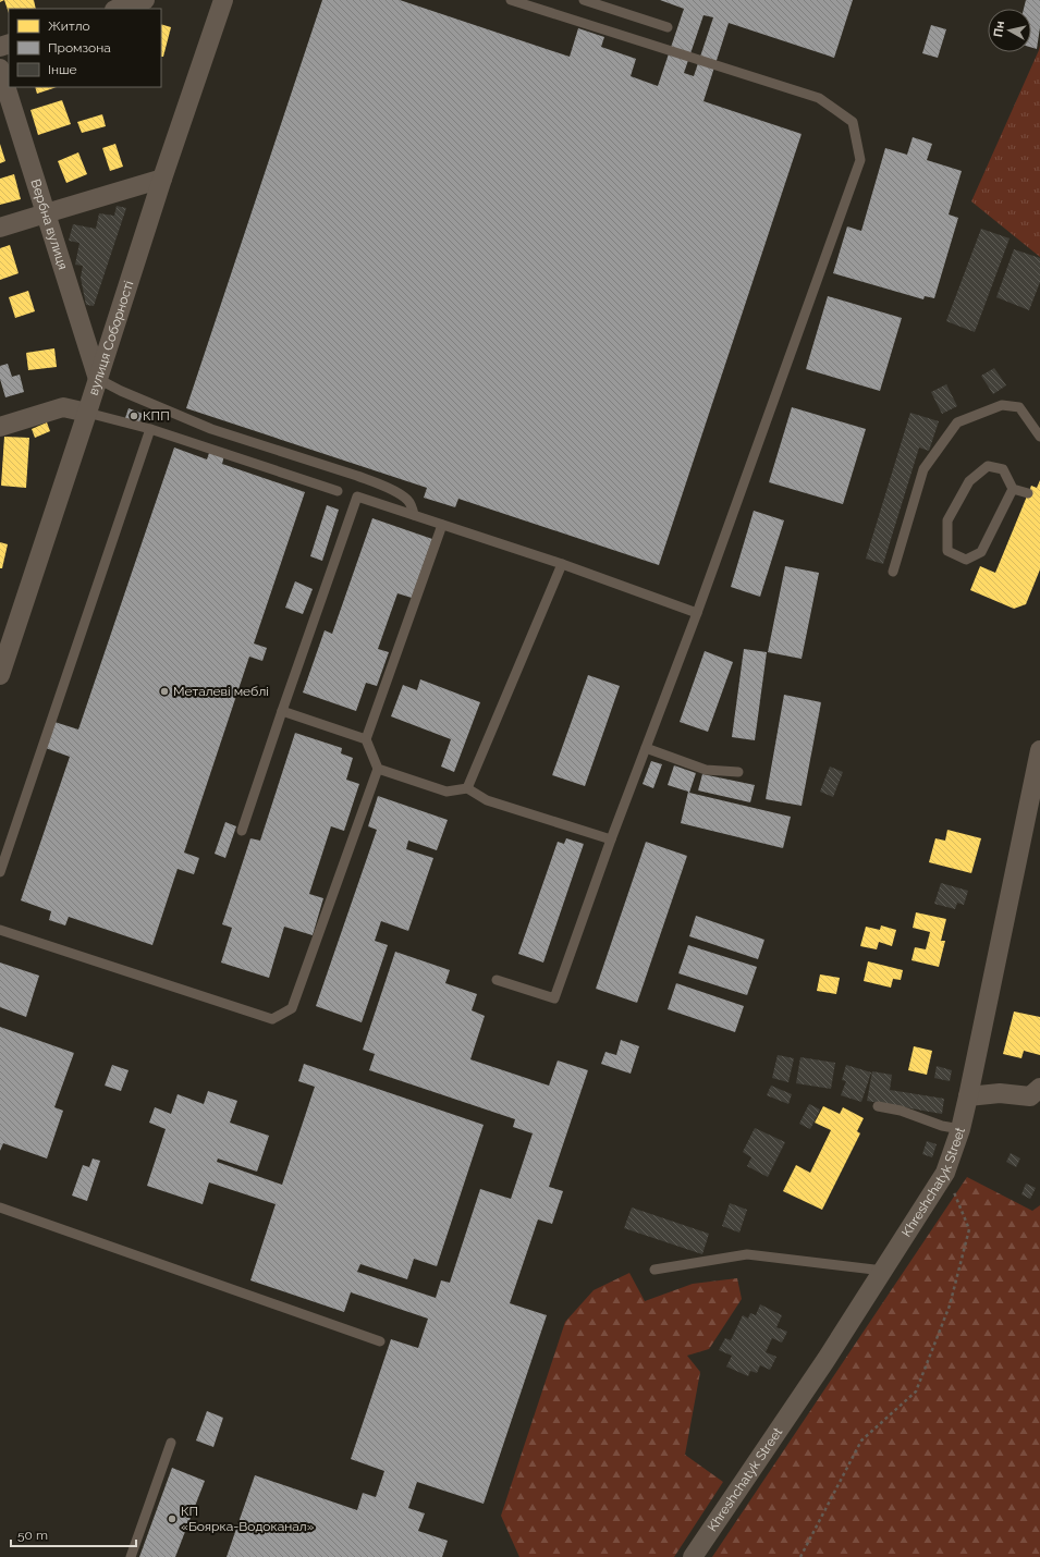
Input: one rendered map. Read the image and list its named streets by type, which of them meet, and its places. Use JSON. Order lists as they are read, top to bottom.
{
  "streets": {
    "street": ["Вербна вулиця", "вулиця Соборності", "Khreshchatyk Street"]
  },
  "crossings": [
    ["Вербна вулиця", "вулиця Соборності"]
  ],
  "places": ["КПП", "Металеві меблі", "КП «Боярка-Водоканал»"],
  "legend": ["Житло", "Промзона", "Інше"],
  "scale_bar": "50 m",
  "north": "left"
}
